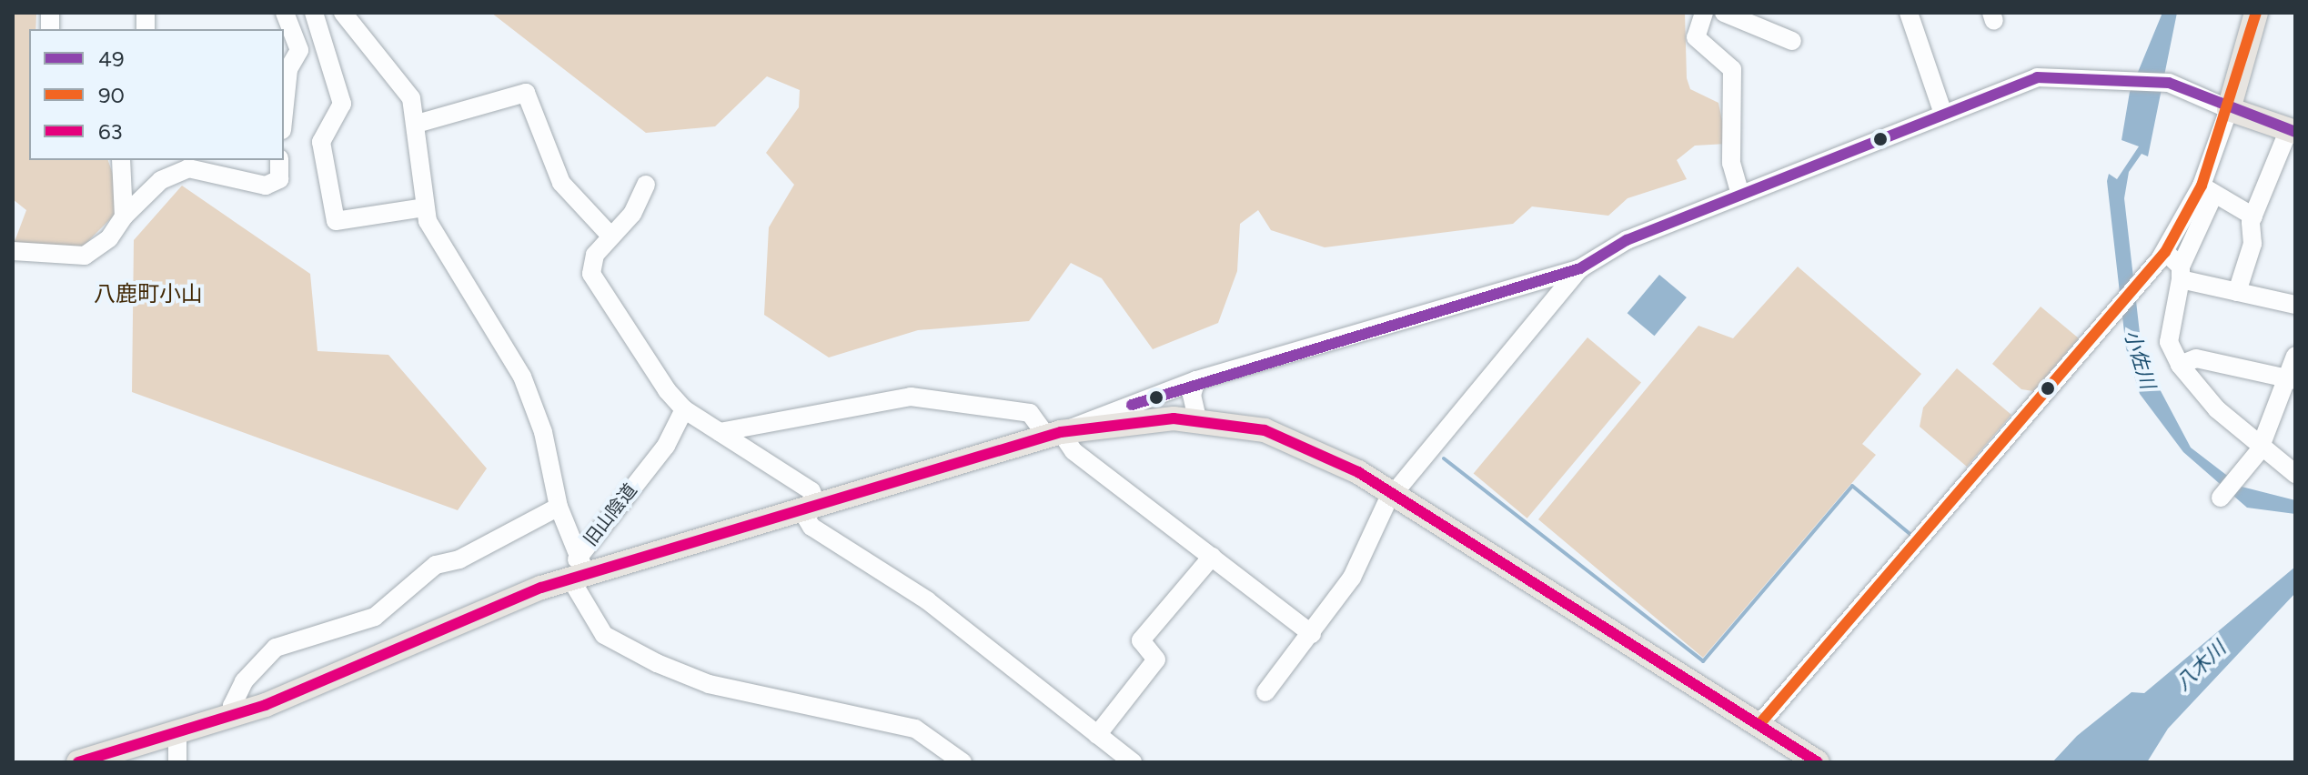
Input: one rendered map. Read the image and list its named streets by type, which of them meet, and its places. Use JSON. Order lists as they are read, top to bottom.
{
  "streets": {
    "street": ["旧山陰道"]
  },
  "districts": ["八鹿町小山"],
  "water": ["小佐川", "八木川"],
  "lines": ["transit line 90", "transit line 49", "transit line 63"],
  "legend": ["49", "90", "63"]
}
